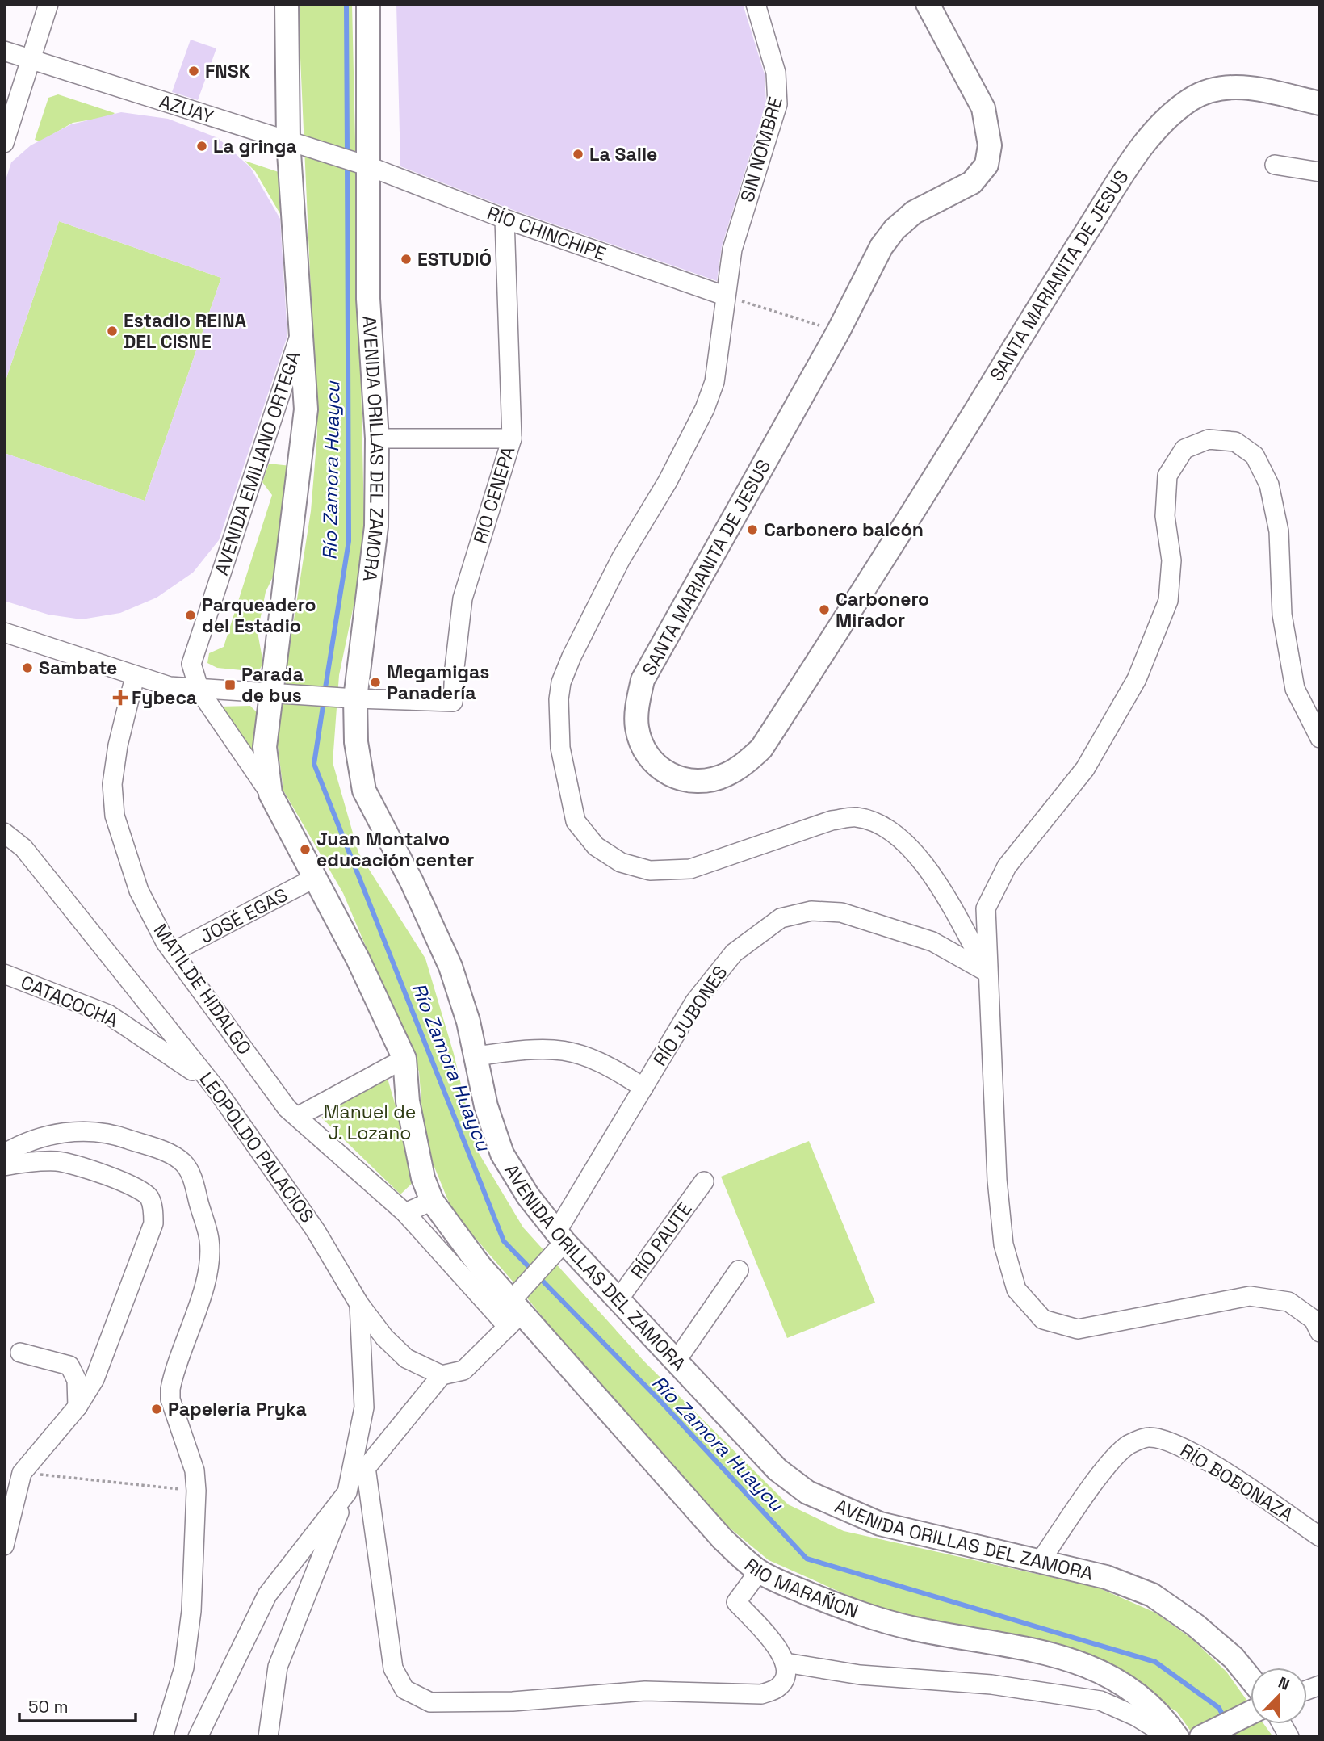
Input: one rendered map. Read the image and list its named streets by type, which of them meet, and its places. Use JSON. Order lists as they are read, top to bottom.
{
  "streets": {
    "main road": [
      "SANTA MARIANITA DE JESUS",
      "AVENIDA ORILLAS DEL ZAMORA",
      "AVENIDA EMILIANO ORTEGA",
      "RIO MARAÑON"
    ],
    "street": [
      "AZUAY",
      "SIN NOMBRE",
      "RÍO CHINCHIPE",
      "RIO CENEPA",
      "JOSÉ EGAS",
      "MATILDE HIDALGO",
      "CATACOCHA",
      "RÍO JUBONES",
      "LEOPOLDO PALACIOS",
      "RÍO PAUTE",
      "RÍO BOBONAZA"
    ]
  },
  "crossings": [
    ["AZUAY", "RÍO CHINCHIPE"],
    ["AZUAY", "AVENIDA ORILLAS DEL ZAMORA"],
    ["AZUAY", "AVENIDA EMILIANO ORTEGA"],
    ["SIN NOMBRE", "RÍO CHINCHIPE"],
    ["SIN NOMBRE", "RÍO JUBONES"],
    ["RÍO CHINCHIPE", "AVENIDA ORILLAS DEL ZAMORA"],
    ["RÍO CHINCHIPE", "RIO CENEPA"],
    ["AVENIDA ORILLAS DEL ZAMORA", "RIO CENEPA"],
    ["AVENIDA ORILLAS DEL ZAMORA", "RÍO JUBONES"],
    ["AVENIDA ORILLAS DEL ZAMORA", "RÍO PAUTE"],
    ["AVENIDA ORILLAS DEL ZAMORA", "RÍO BOBONAZA"],
    ["AVENIDA EMILIANO ORTEGA", "JOSÉ EGAS"],
    ["AVENIDA EMILIANO ORTEGA", "MATILDE HIDALGO"],
    ["AVENIDA EMILIANO ORTEGA", "RÍO JUBONES"],
    ["AVENIDA EMILIANO ORTEGA", "RIO MARAÑON"],
    ["JOSÉ EGAS", "MATILDE HIDALGO"],
    ["MATILDE HIDALGO", "RÍO JUBONES"],
    ["MATILDE HIDALGO", "RIO MARAÑON"],
    ["CATACOCHA", "LEOPOLDO PALACIOS"],
    ["RÍO JUBONES", "RIO MARAÑON"]
  ],
  "water": ["Río Zamora Huaycu"],
  "parks": ["Manuel de J. Lozano"],
  "places": {
    "other": [
      "FNSK",
      "La gringa",
      "La Salle",
      "ESTUDIÓ",
      "Estadio REINA DEL CISNE",
      "Carbonero balcón",
      "Carbonero Mirador",
      "Parqueadero del Estadio",
      "Sambate",
      "Megamigas Panadería",
      "Juan Montalvo educación center",
      "Papelería Pryka"
    ],
    "transit": ["Parada de bus"],
    "health": ["Fybeca"]
  },
  "scale_bar": "50 m",
  "north": "top right"
}
